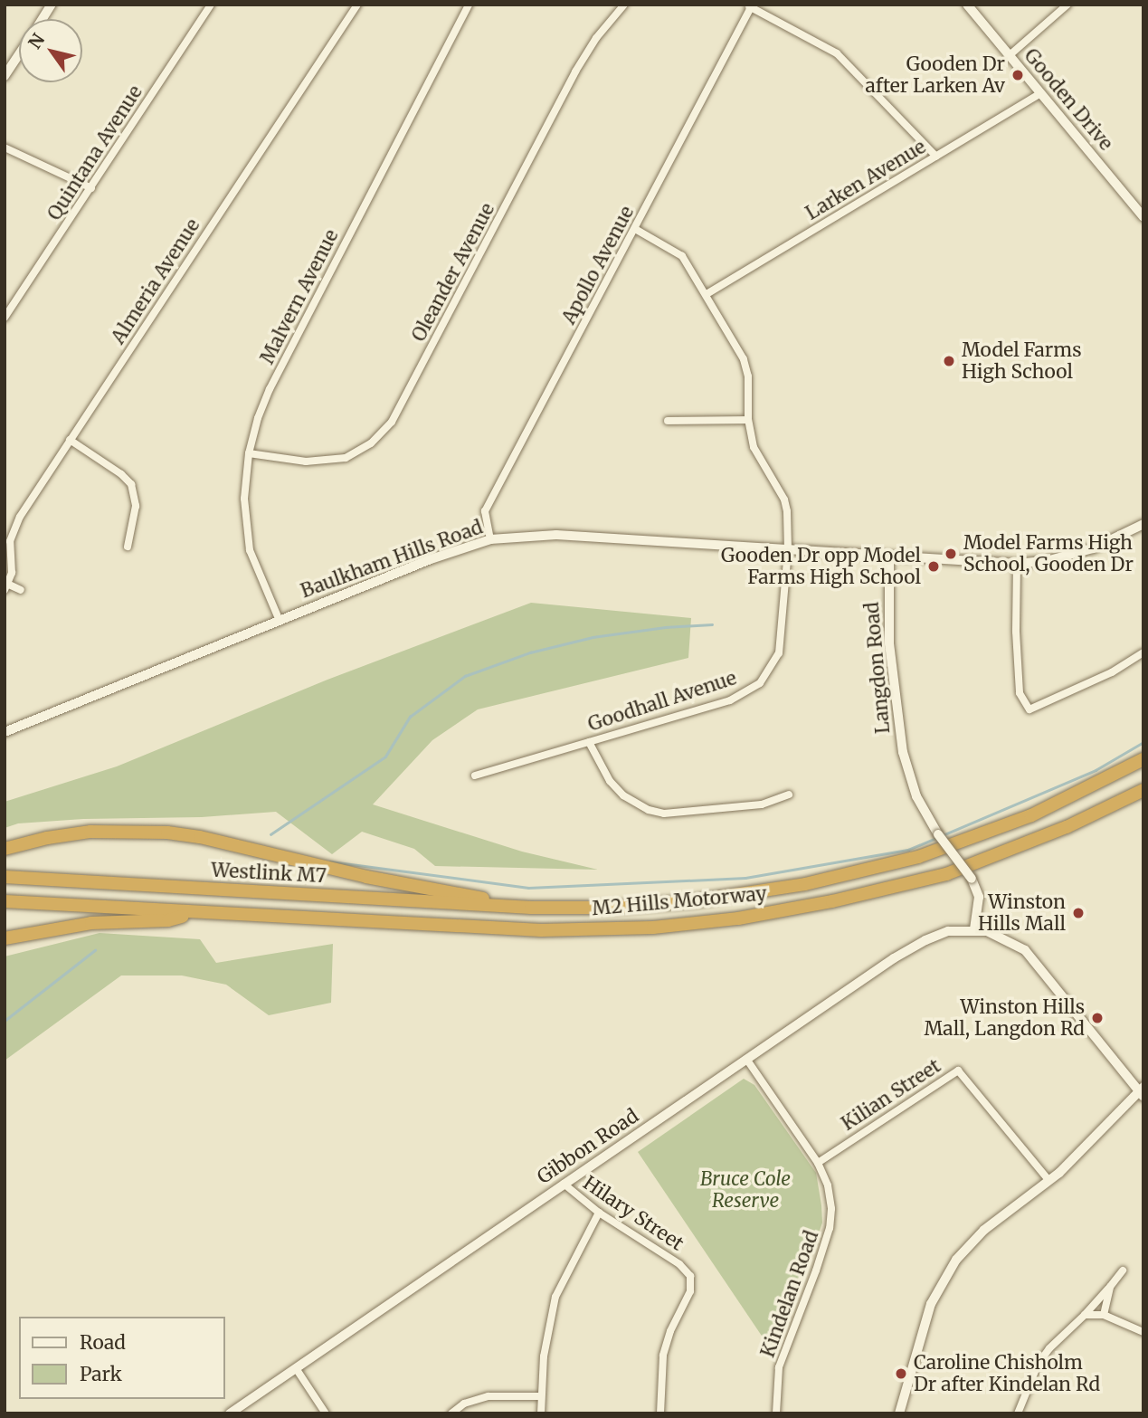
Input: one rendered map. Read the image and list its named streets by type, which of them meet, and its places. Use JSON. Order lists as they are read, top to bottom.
{
  "streets": {
    "highway": ["Westlink M7", "M2 Hills Motorway"],
    "street": [
      "Gooden Drive",
      "Quintana Avenue",
      "Larken Avenue",
      "Apollo Avenue",
      "Oleander Avenue",
      "Almeria Avenue",
      "Malvern Avenue",
      "Baulkham Hills Road",
      "Langdon Road",
      "Goodhall Avenue",
      "Kilian Street",
      "Gibbon Road",
      "Hilary Street",
      "Kindelan Road"
    ]
  },
  "crossings": [
    ["Gooden Drive", "Larken Avenue"],
    ["Larken Avenue", "Goodhall Avenue"],
    ["Apollo Avenue", "Baulkham Hills Road"],
    ["Apollo Avenue", "Goodhall Avenue"],
    ["Oleander Avenue", "Malvern Avenue"],
    ["Malvern Avenue", "Baulkham Hills Road"],
    ["Baulkham Hills Road", "Langdon Road"],
    ["Baulkham Hills Road", "Goodhall Avenue"],
    ["Langdon Road", "Gibbon Road"],
    ["Westlink M7", "M2 Hills Motorway"],
    ["Kilian Street", "Kindelan Road"],
    ["Gibbon Road", "Hilary Street"],
    ["Gibbon Road", "Kindelan Road"]
  ],
  "parks": ["Bruce Cole Reserve"],
  "places": [
    "Gooden Dr after Larken Av",
    "Model Farms High School",
    "Model Farms High School, Gooden Dr",
    "Gooden Dr opp Model Farms High School",
    "Winston Hills Mall",
    "Winston Hills Mall, Langdon Rd",
    "Caroline Chisholm Dr after Kindelan Rd"
  ],
  "legend": ["Road", "Park"],
  "north": "top left"
}
